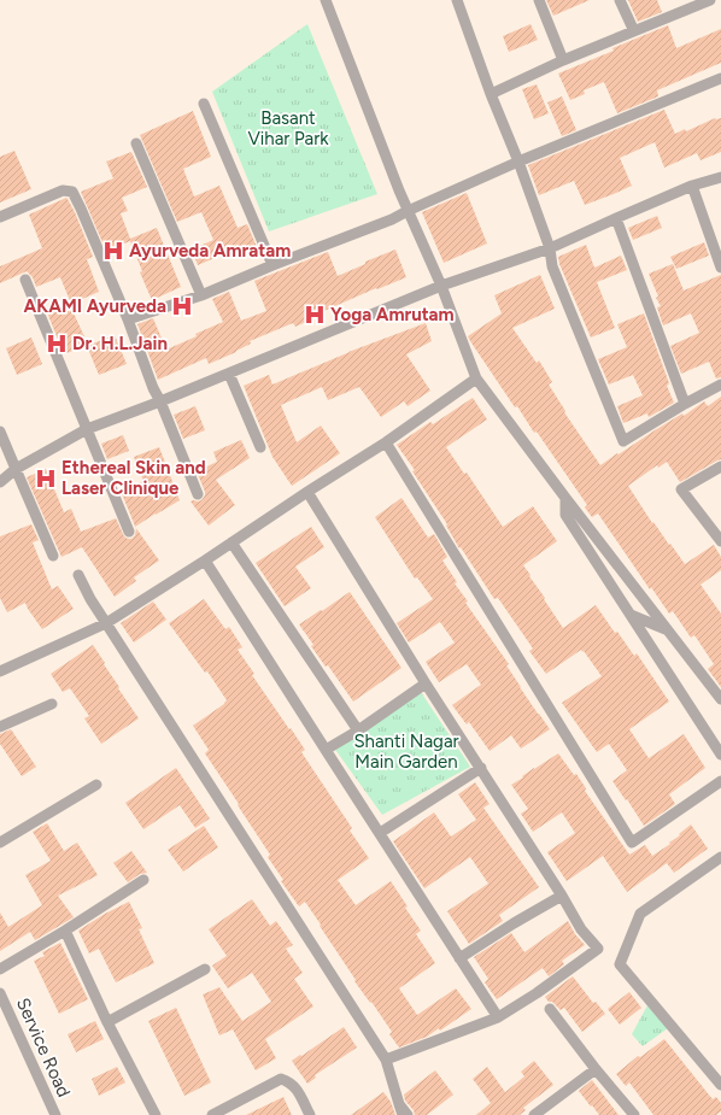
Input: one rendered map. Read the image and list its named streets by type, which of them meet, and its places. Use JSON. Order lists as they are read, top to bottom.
{
  "streets": {
    "street": ["Service Road"]
  },
  "parks": ["Basant Vihar Park", "Shanti Nagar Main Garden"],
  "places": {
    "hospital": [
      "Ayurveda Amratam",
      "AKAMI Ayurveda",
      "Yoga Amrutam",
      "Dr. H.L.Jain",
      "Ethereal Skin and Laser Clinique"
    ]
  }
}
